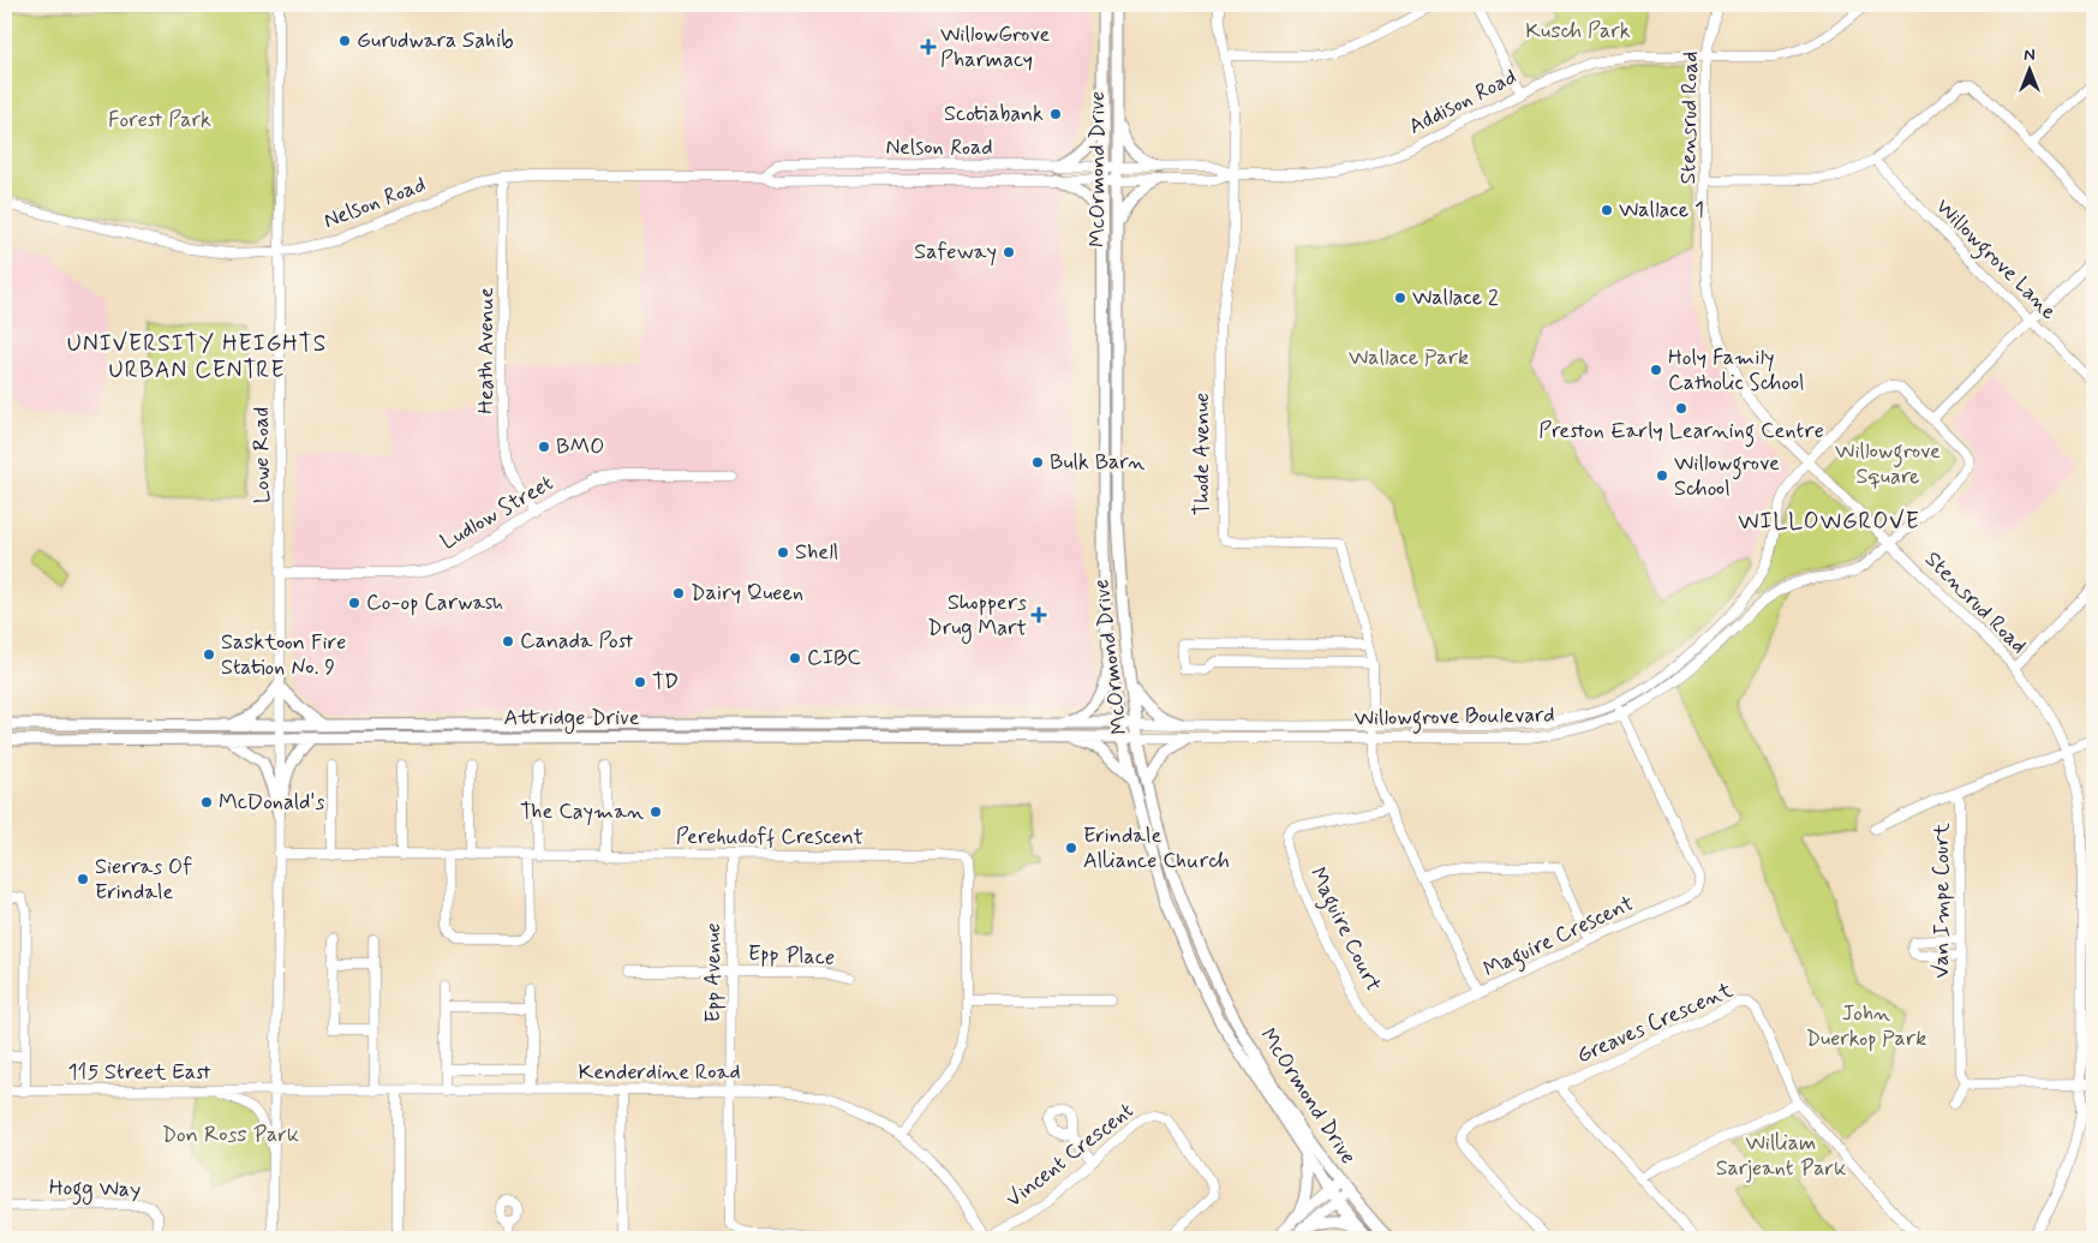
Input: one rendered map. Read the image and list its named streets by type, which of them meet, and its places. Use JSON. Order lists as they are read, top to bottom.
{
  "streets": {
    "main road": ["McOrmond Drive", "Attridge Drive"],
    "street": [
      "Addison Road",
      "Stensrud Road",
      "Nelson Road",
      "Willowgrove Lane",
      "Heath Avenue",
      "Thode Avenue",
      "Lowe Road",
      "Ludlow Street",
      "Willowgrove Boulevard",
      "Perehudoff Crescent",
      "Van Impe Court",
      "Maguire Court",
      "Maguire Crescent",
      "Epp Place",
      "Epp Avenue",
      "Greaves Crescent",
      "115 Street East",
      "Kenderdine Road",
      "Vincent Crescent",
      "Hogg Way"
    ]
  },
  "crossings": [
    ["Addison Road", "Stensrud Road"],
    ["Addison Road", "Nelson Road"],
    ["Addison Road", "McOrmond Drive"],
    ["Addison Road", "Thode Avenue"],
    ["Stensrud Road", "Willowgrove Boulevard"],
    ["Nelson Road", "McOrmond Drive"],
    ["Nelson Road", "Heath Avenue"],
    ["Nelson Road", "Lowe Road"],
    ["McOrmond Drive", "Willowgrove Boulevard"],
    ["McOrmond Drive", "Attridge Drive"],
    ["Heath Avenue", "Ludlow Street"],
    ["Thode Avenue", "Willowgrove Boulevard"],
    ["Thode Avenue", "Maguire Crescent"],
    ["Lowe Road", "Ludlow Street"],
    ["Lowe Road", "Attridge Drive"],
    ["Willowgrove Boulevard", "Attridge Drive"],
    ["Willowgrove Boulevard", "Maguire Crescent"],
    ["Perehudoff Crescent", "Epp Avenue"],
    ["Perehudoff Crescent", "Kenderdine Road"],
    ["Maguire Court", "Maguire Crescent"],
    ["Epp Place", "Epp Avenue"],
    ["Epp Avenue", "Kenderdine Road"],
    ["115 Street East", "Kenderdine Road"],
    ["Kenderdine Road", "Vincent Crescent"]
  ],
  "districts": ["UNIVERSITY HEIGHTS URBAN CENTRE", "WILLOWGROVE"],
  "parks": [
    "Kusch Park",
    "Forest Park",
    "Wallace Park",
    "Willowgrove Square",
    "John Duerkop Park",
    "Don Ross Park",
    "William Sarjeant Park"
  ],
  "places": {
    "other": [
      "Gurudwara Sahib",
      "Scotiabank",
      "Wallace 1",
      "Safeway",
      "Wallace 2",
      "Holy Family Catholic School",
      "Preston Early Learning Centre",
      "BMO",
      "Bulk Barn",
      "Willowgrove School",
      "Shell",
      "Dairy Queen",
      "Co-op Carwash",
      "Canada Post",
      "Sasktoon Fire Station No. 9",
      "CIBC",
      "TD",
      "McDonald's",
      "The Cayman",
      "Erindale Alliance Church",
      "Sierras Of Erindale"
    ],
    "health": ["WillowGrove Pharmacy", "Shoppers Drug Mart"]
  },
  "north": "top"
}
